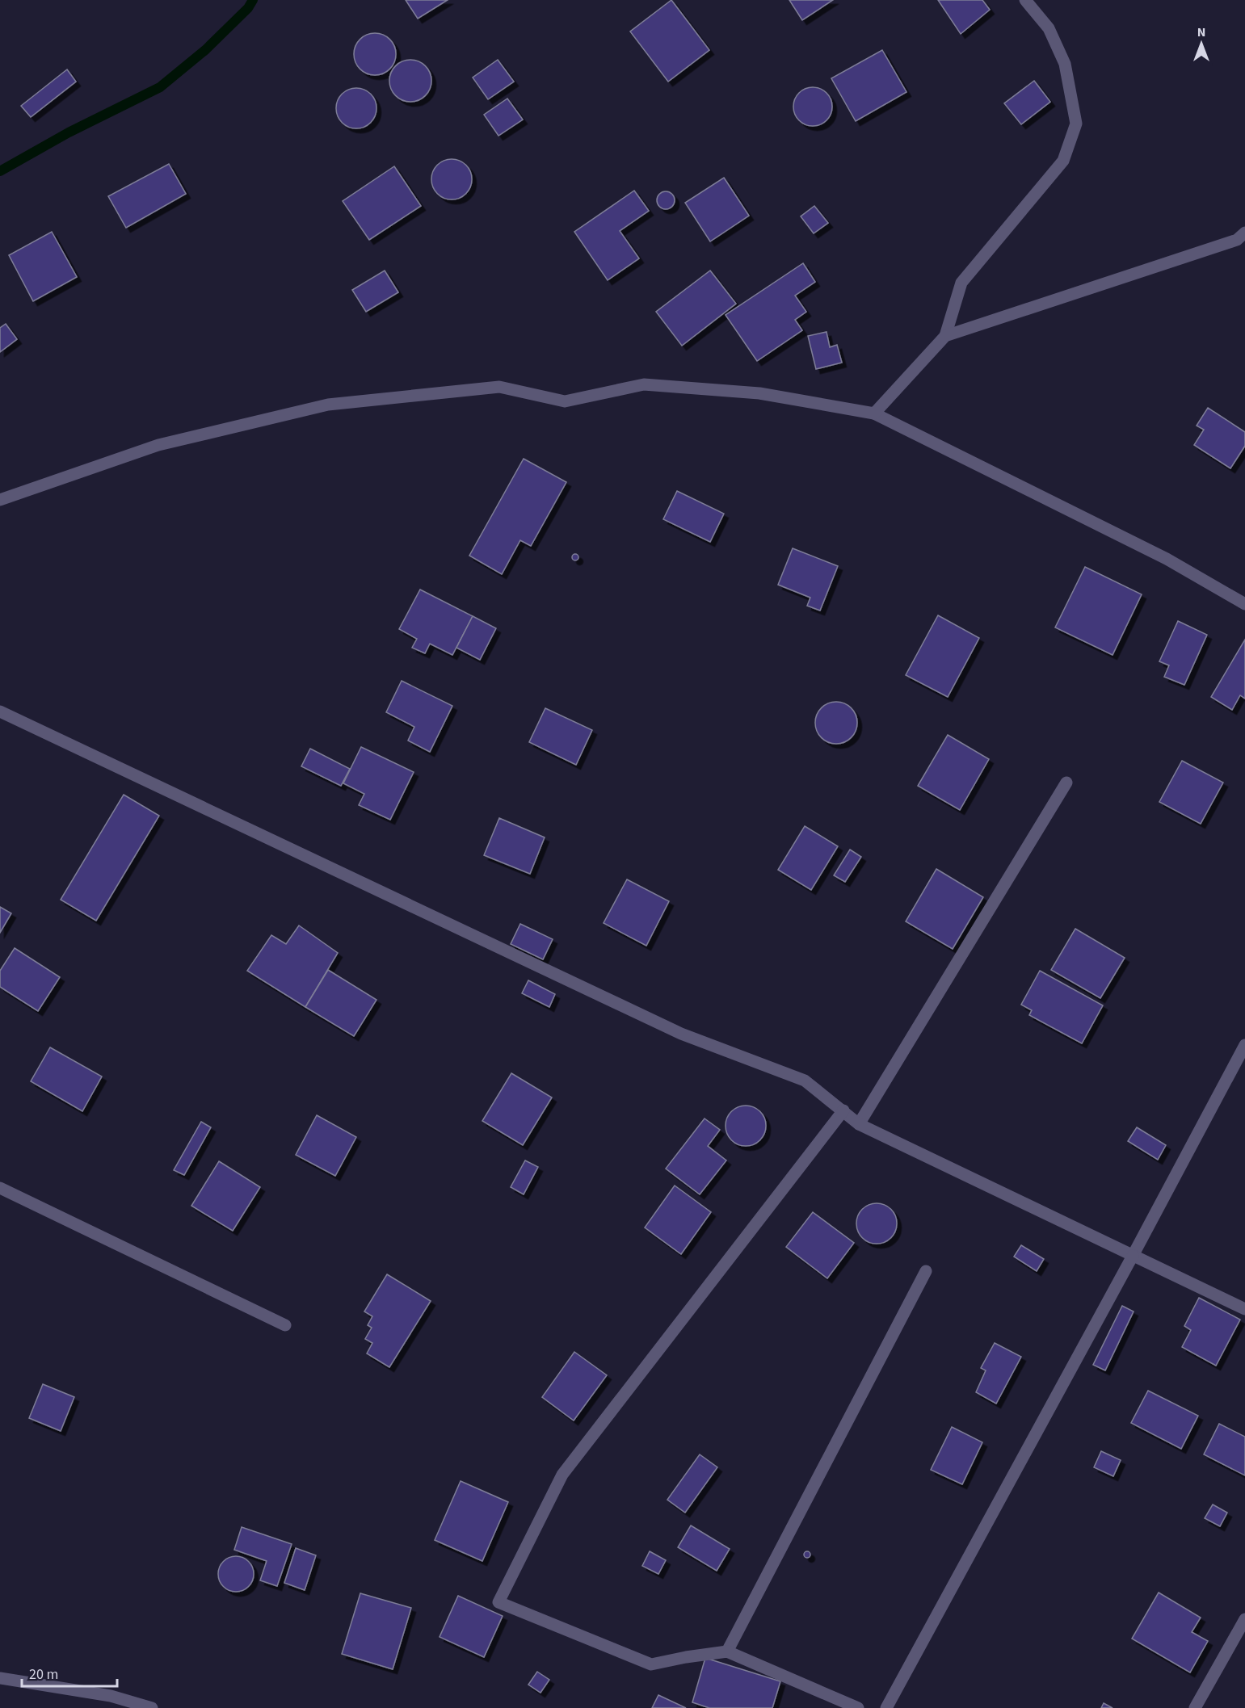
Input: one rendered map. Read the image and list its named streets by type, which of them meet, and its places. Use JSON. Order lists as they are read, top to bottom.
{
  "scale_bar": "20 m",
  "north": "top"
}
